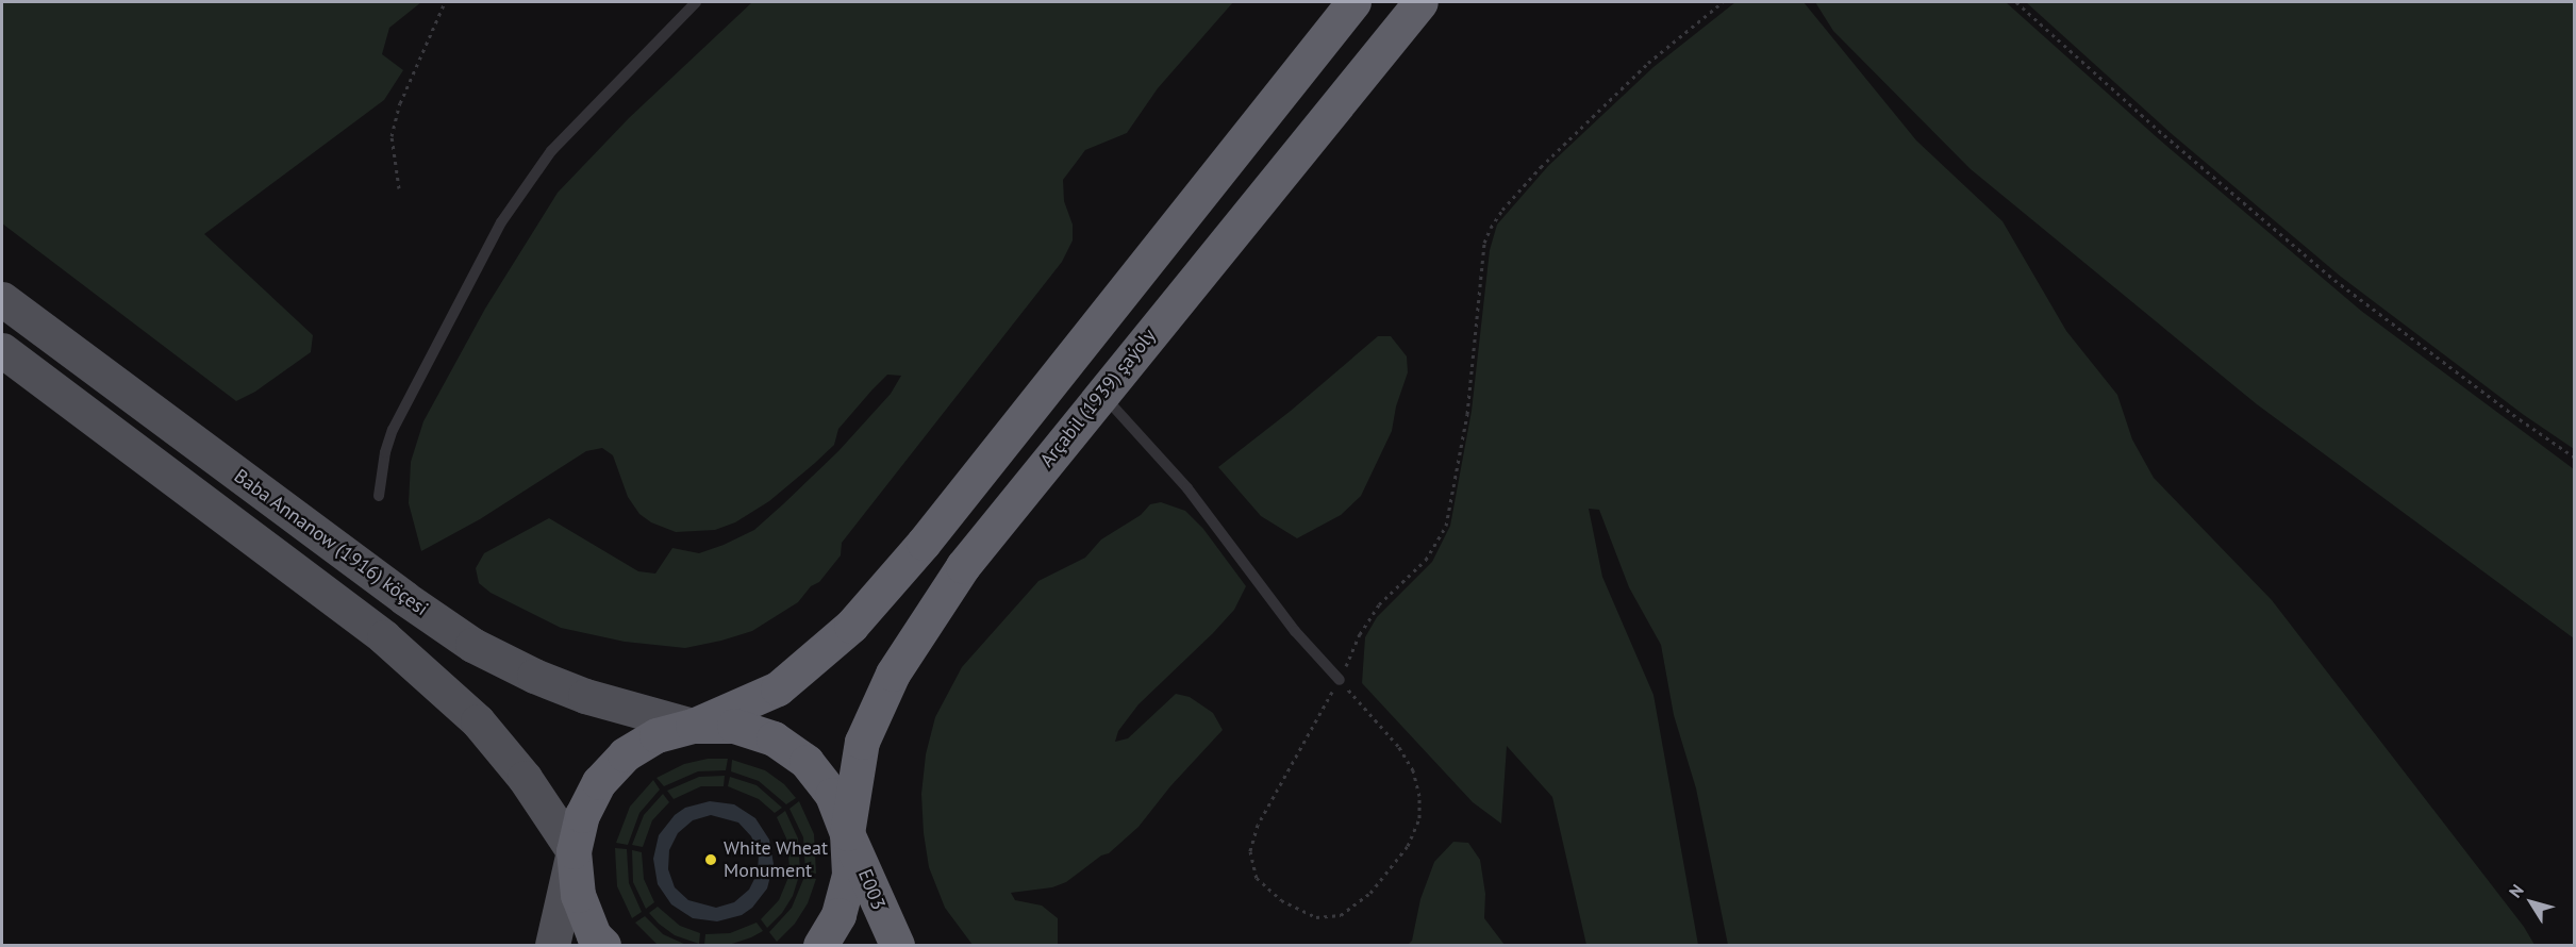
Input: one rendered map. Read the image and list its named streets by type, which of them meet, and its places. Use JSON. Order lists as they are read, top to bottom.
{
  "streets": {
    "highway": ["Arçabil (1939) şaýoly", "E003"],
    "main road": ["Baba Annanow (1916) köçesi"]
  },
  "crossings": [
    ["Arçabil (1939) şaýoly", "E003"],
    ["Baba Annanow (1916) köçesi", "E003"]
  ],
  "places": ["White Wheat Monument"],
  "north": "top left"
}
